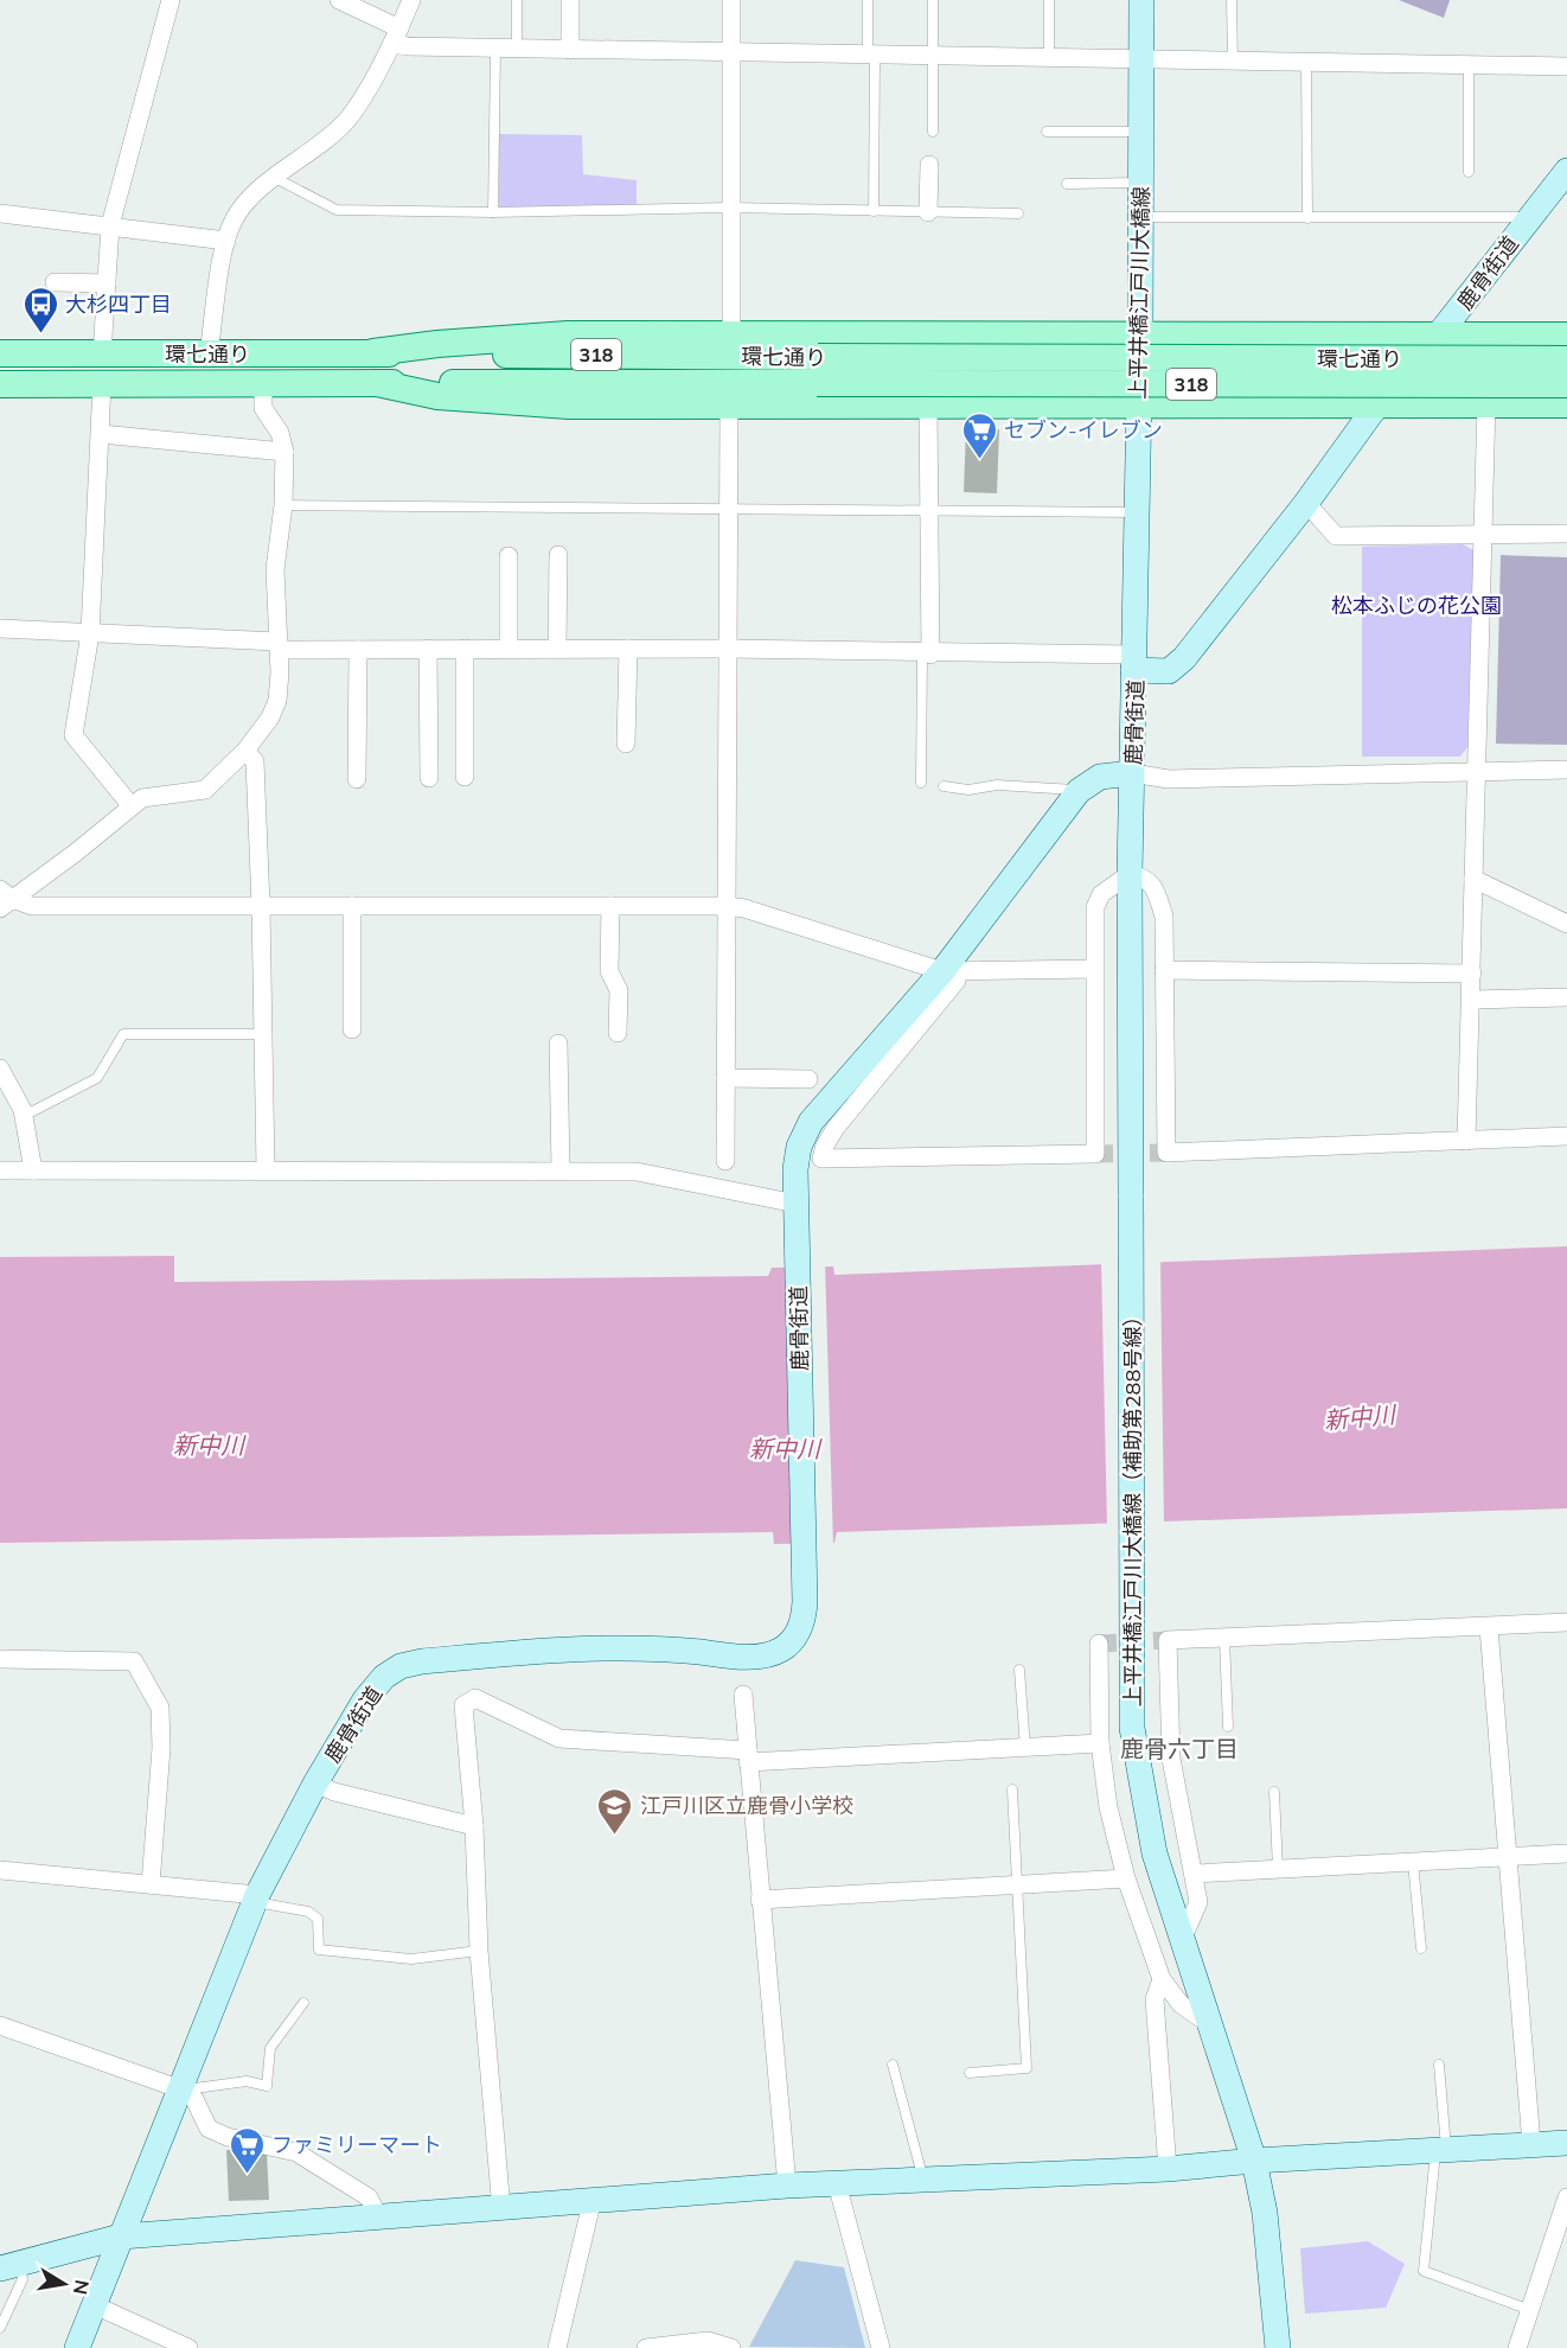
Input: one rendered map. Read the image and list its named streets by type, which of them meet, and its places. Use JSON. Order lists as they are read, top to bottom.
{
  "streets": {
    "main road": ["環七通り", "318"],
    "street": ["鹿骨街道", "上平井橋江戸川大橋線", "上平井橋江戸川大橋線（補助第288号線）"]
  },
  "crossings": [
    ["鹿骨街道", "上平井橋江戸川大橋線"],
    ["鹿骨街道", "上平井橋江戸川大橋線（補助第288号線）"]
  ],
  "districts": ["鹿骨六丁目"],
  "water": ["新中川"],
  "parks": ["松本ふじの花公園"],
  "places": {
    "bus stop": ["大杉四丁目"],
    "supermarket": ["セブン-イレブン", "ファミリーマート"],
    "school or university": ["江戸川区立鹿骨小学校"]
  },
  "north": "right"
}
